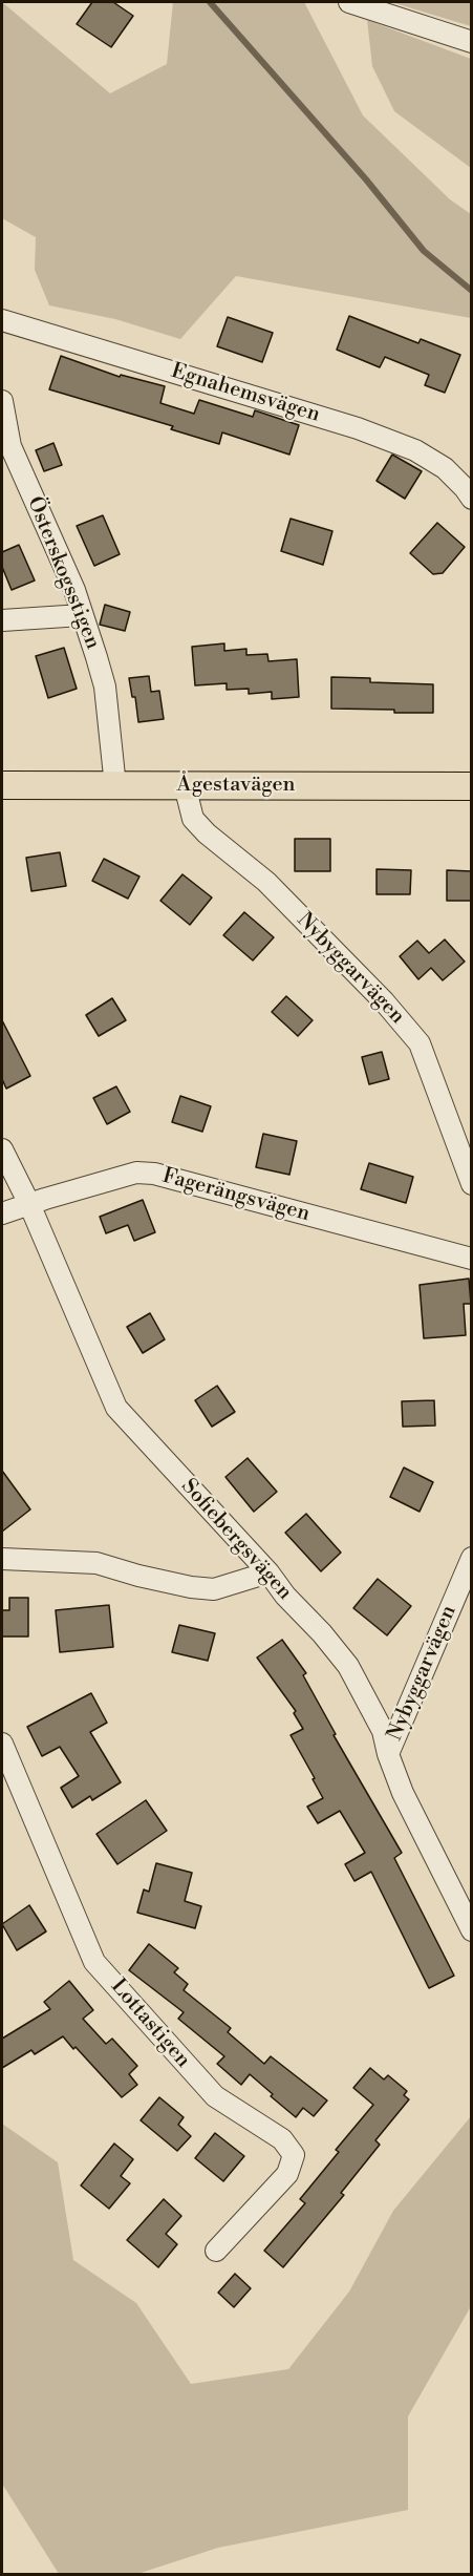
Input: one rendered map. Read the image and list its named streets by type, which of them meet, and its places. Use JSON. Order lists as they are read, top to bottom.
{
  "streets": {
    "main road": ["Ågestavägen"],
    "street": [
      "Egnahemsvägen",
      "Österskogsstigen",
      "Nybyggarvägen",
      "Fagerängsvägen",
      "Sofiebergsvägen",
      "Lottastigen"
    ]
  },
  "crossings": [
    ["Österskogsstigen", "Ågestavägen"],
    ["Ågestavägen", "Nybyggarvägen"],
    ["Nybyggarvägen", "Sofiebergsvägen"],
    ["Fagerängsvägen", "Sofiebergsvägen"]
  ]
}
